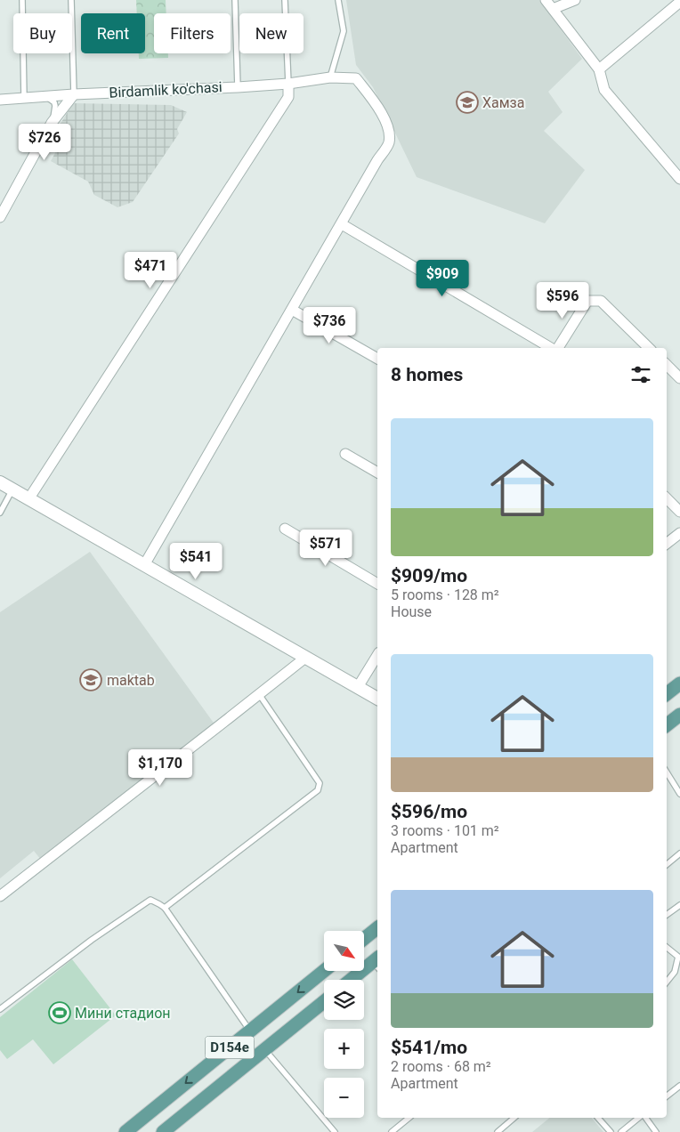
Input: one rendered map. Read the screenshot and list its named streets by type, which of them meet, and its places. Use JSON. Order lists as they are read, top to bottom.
{
  "streets": {
    "main road": ["D154e"],
    "street": ["Birdamlik ko'chasi"]
  },
  "places": {
    "school or university": ["Хамза", "maktab"],
    "sports": ["Мини стадион"]
  },
  "north": "bottom right",
  "page": {
    "chip": [
      "Buy",
      "Rent",
      "Filters",
      "New"
    ],
    "price": [
      "$726",
      "$471",
      "$909",
      "$596",
      "$736",
      "$571",
      "$541",
      "$1,170"
    ],
    "heading": "8 homes",
    "list": [
      {
        "name": "$909/mo",
        "note": "5 rooms · 128 m² · House"
      },
      {
        "name": "$596/mo",
        "note": "3 rooms · 101 m² · Apartment"
      },
      {
        "name": "$541/mo",
        "note": "2 rooms · 68 m² · Apartment"
      }
    ],
    "map_buttons": ["+", "−"]
  }
}
